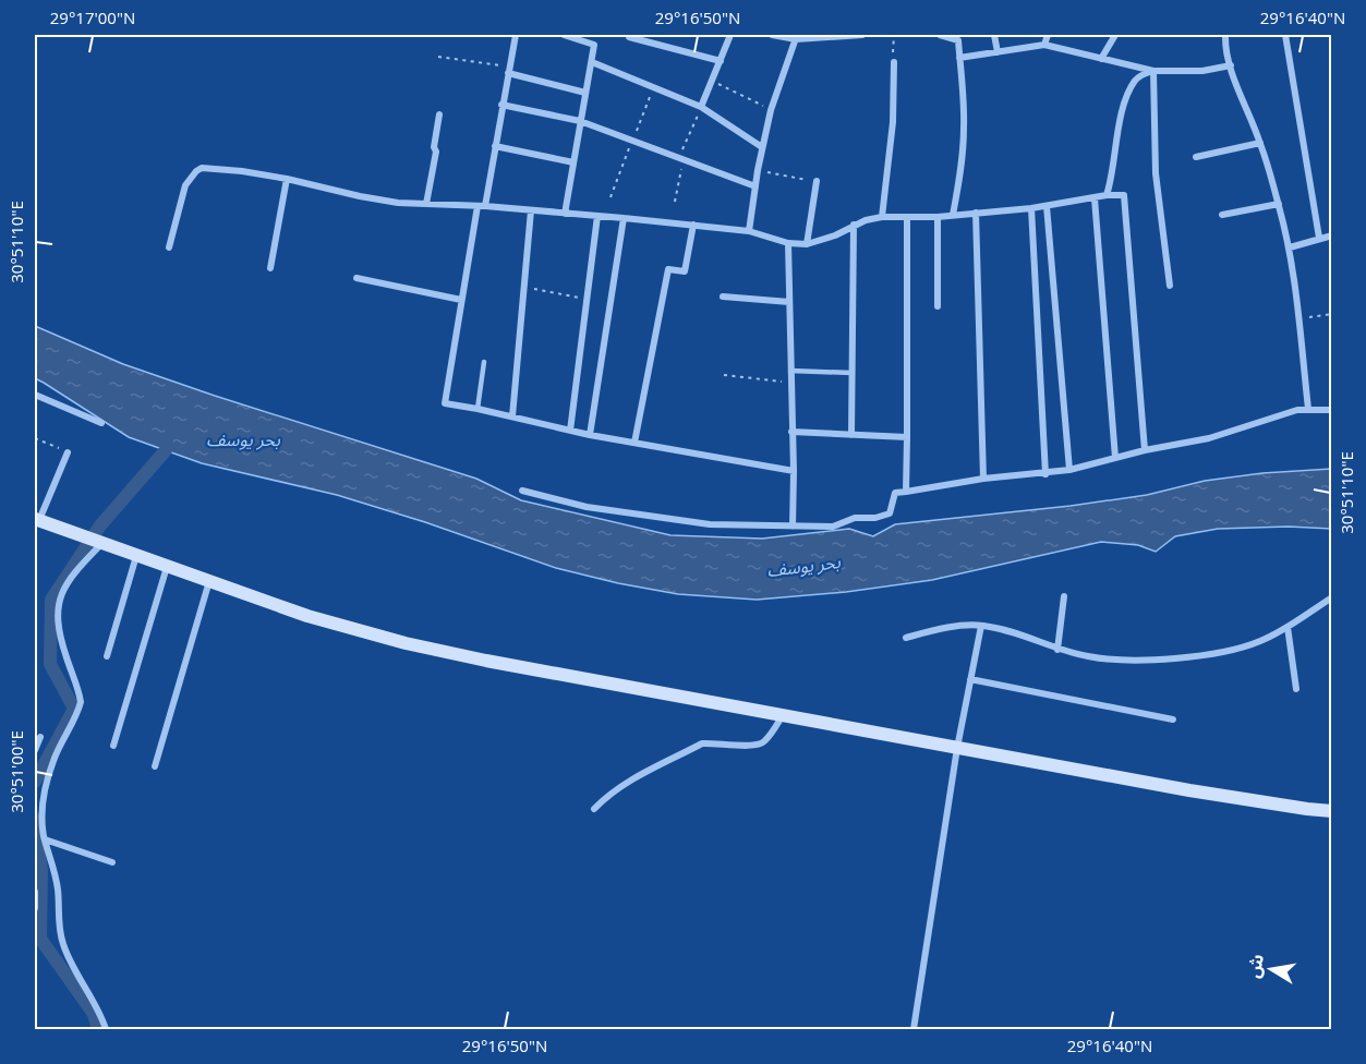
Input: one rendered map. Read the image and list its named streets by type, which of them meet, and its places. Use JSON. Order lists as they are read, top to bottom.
{
  "water": ["بحر يوسف"],
  "north": "left",
  "coordinates": [
    "29°17'00\"N",
    "29°16'50\"N",
    "29°16'40\"N",
    "30°51'10\"E",
    "30°51'00\"E"
  ]
}
